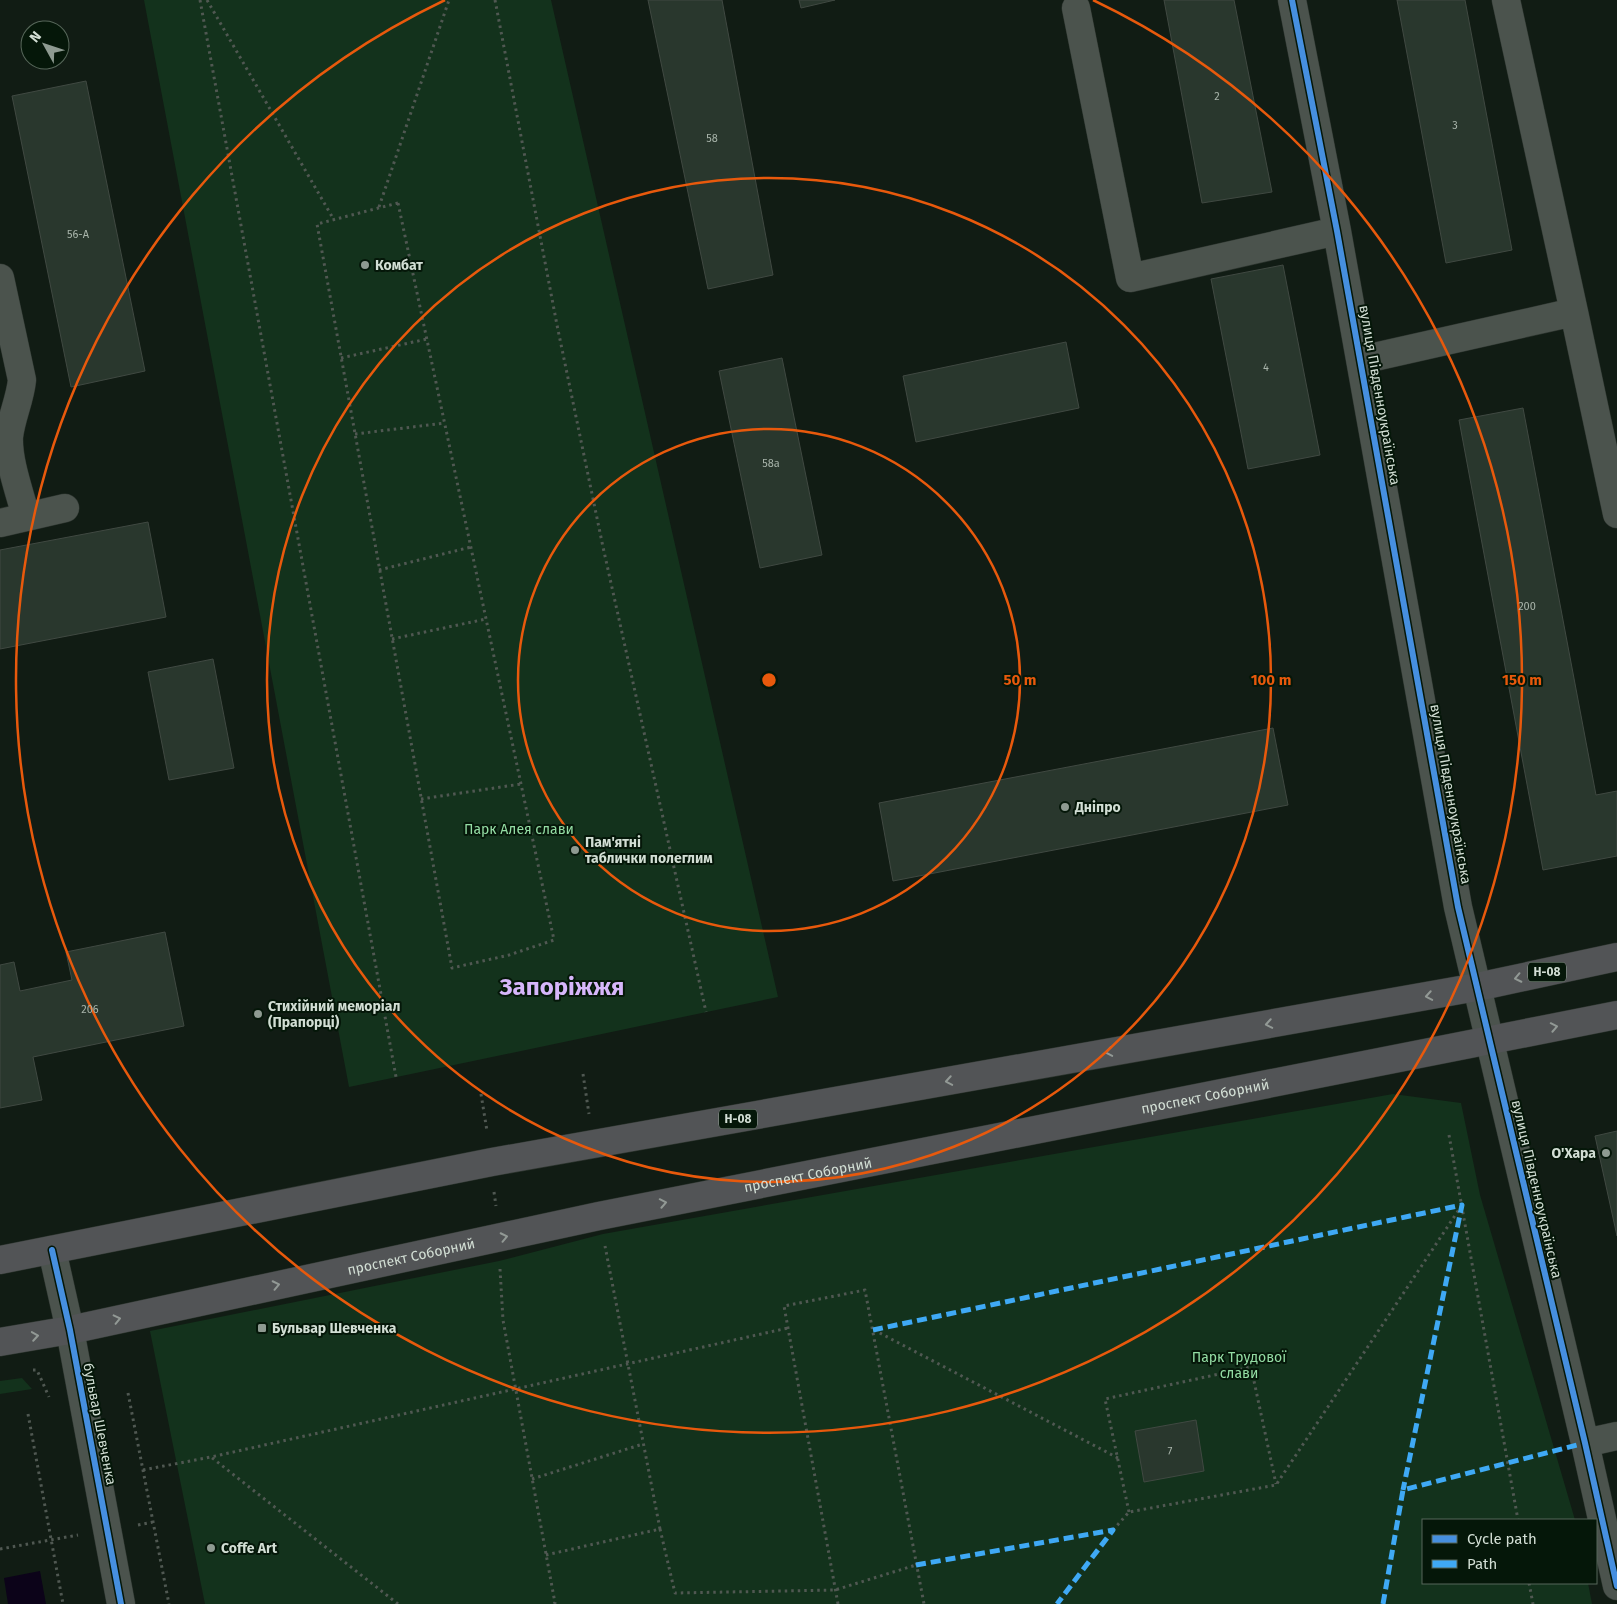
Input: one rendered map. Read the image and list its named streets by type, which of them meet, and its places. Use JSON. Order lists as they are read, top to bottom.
{
  "streets": {
    "main road": ["Н-08", "проспект Соборний"],
    "street": ["вулиця Південноукраїнська", "бульвар Шевченка"]
  },
  "crossings": [
    ["вулиця Південноукраїнська", "Н-08"],
    ["вулиця Південноукраїнська", "проспект Соборний"],
    ["Н-08", "бульвар Шевченка"],
    ["проспект Соборний", "бульвар Шевченка"]
  ],
  "districts": ["Запоріжжя"],
  "parks": ["Парк Алея слави", "Парк Трудової слави"],
  "places": {
    "other": [
      "Комбат",
      "Дніпро",
      "Пам'ятні таблички полеглим",
      "Стихійний меморіал (Прапорці)",
      "О'Хара",
      "Coffe Art"
    ],
    "transit": ["Бульвар Шевченка"]
  },
  "house_numbers": [
    "2",
    "3",
    "58",
    "56-А",
    "4",
    "58а",
    "200",
    "206",
    "7"
  ],
  "legend": ["Cycle path", "Path"],
  "north": "top left",
  "rings": ["50 m", "100 m", "150 m"]
}
